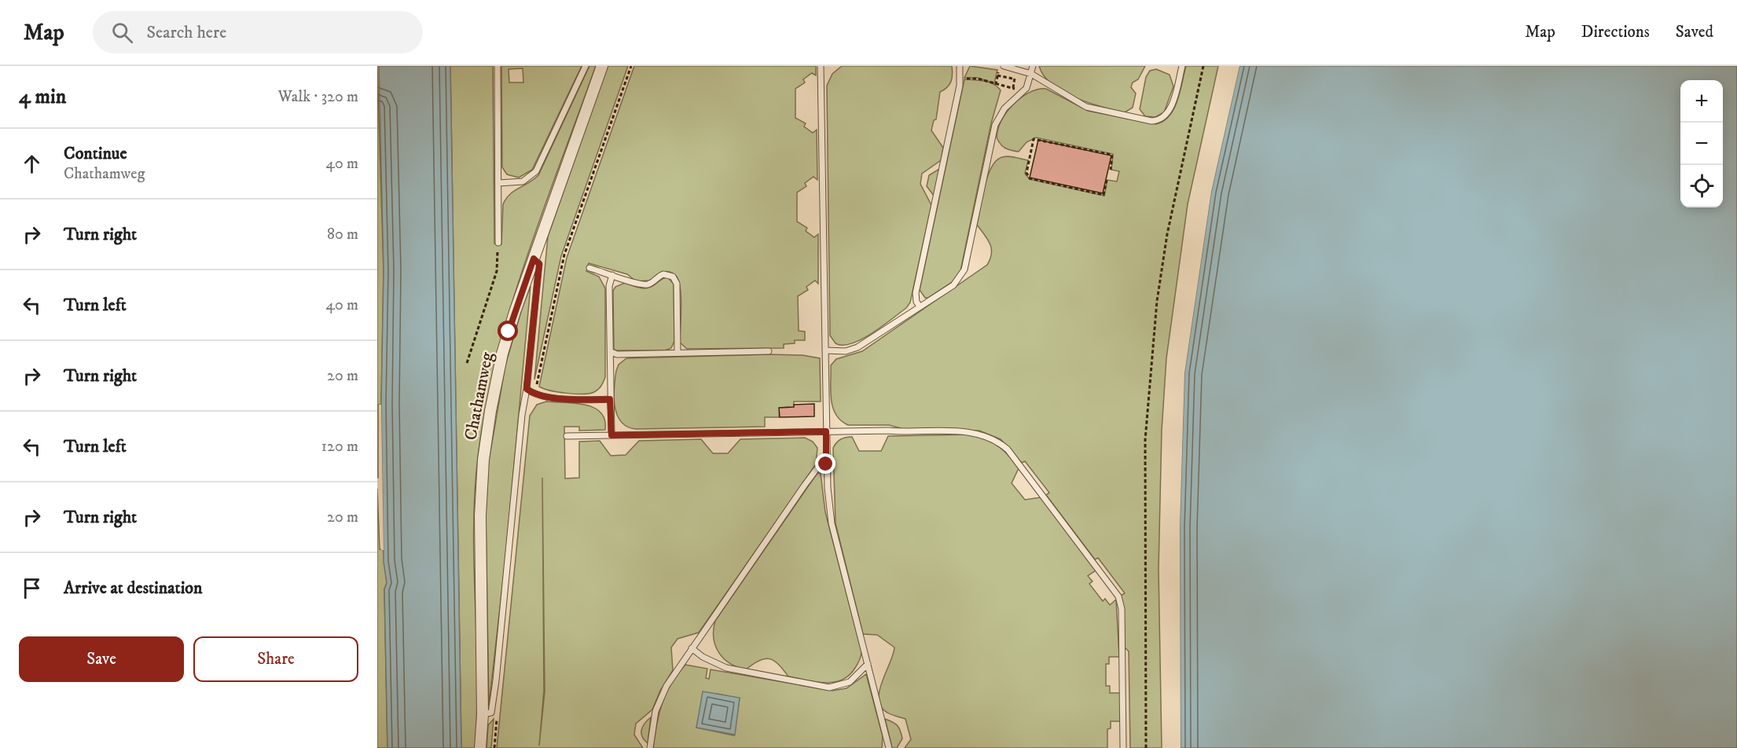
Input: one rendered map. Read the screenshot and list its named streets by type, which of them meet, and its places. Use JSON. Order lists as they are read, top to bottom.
{
  "streets": {
    "street": ["Chathamweg"]
  },
  "page": {
    "header": "Map",
    "search": "Search here",
    "nav": ["Map", "Directions", "Saved"],
    "heading": ["4 min", "Walk · 320 m"],
    "map_buttons": ["+", "−"],
    "list": [
      ["Continue", "Chathamweg", "40 m"],
      ["Turn right", "80 m"],
      ["Turn left", "40 m"],
      ["Turn right", "20 m"],
      ["Turn left", "120 m"],
      ["Turn right", "20 m"],
      "Arrive at destination"
    ],
    "buttons": ["Save", "Share"]
  }
}
